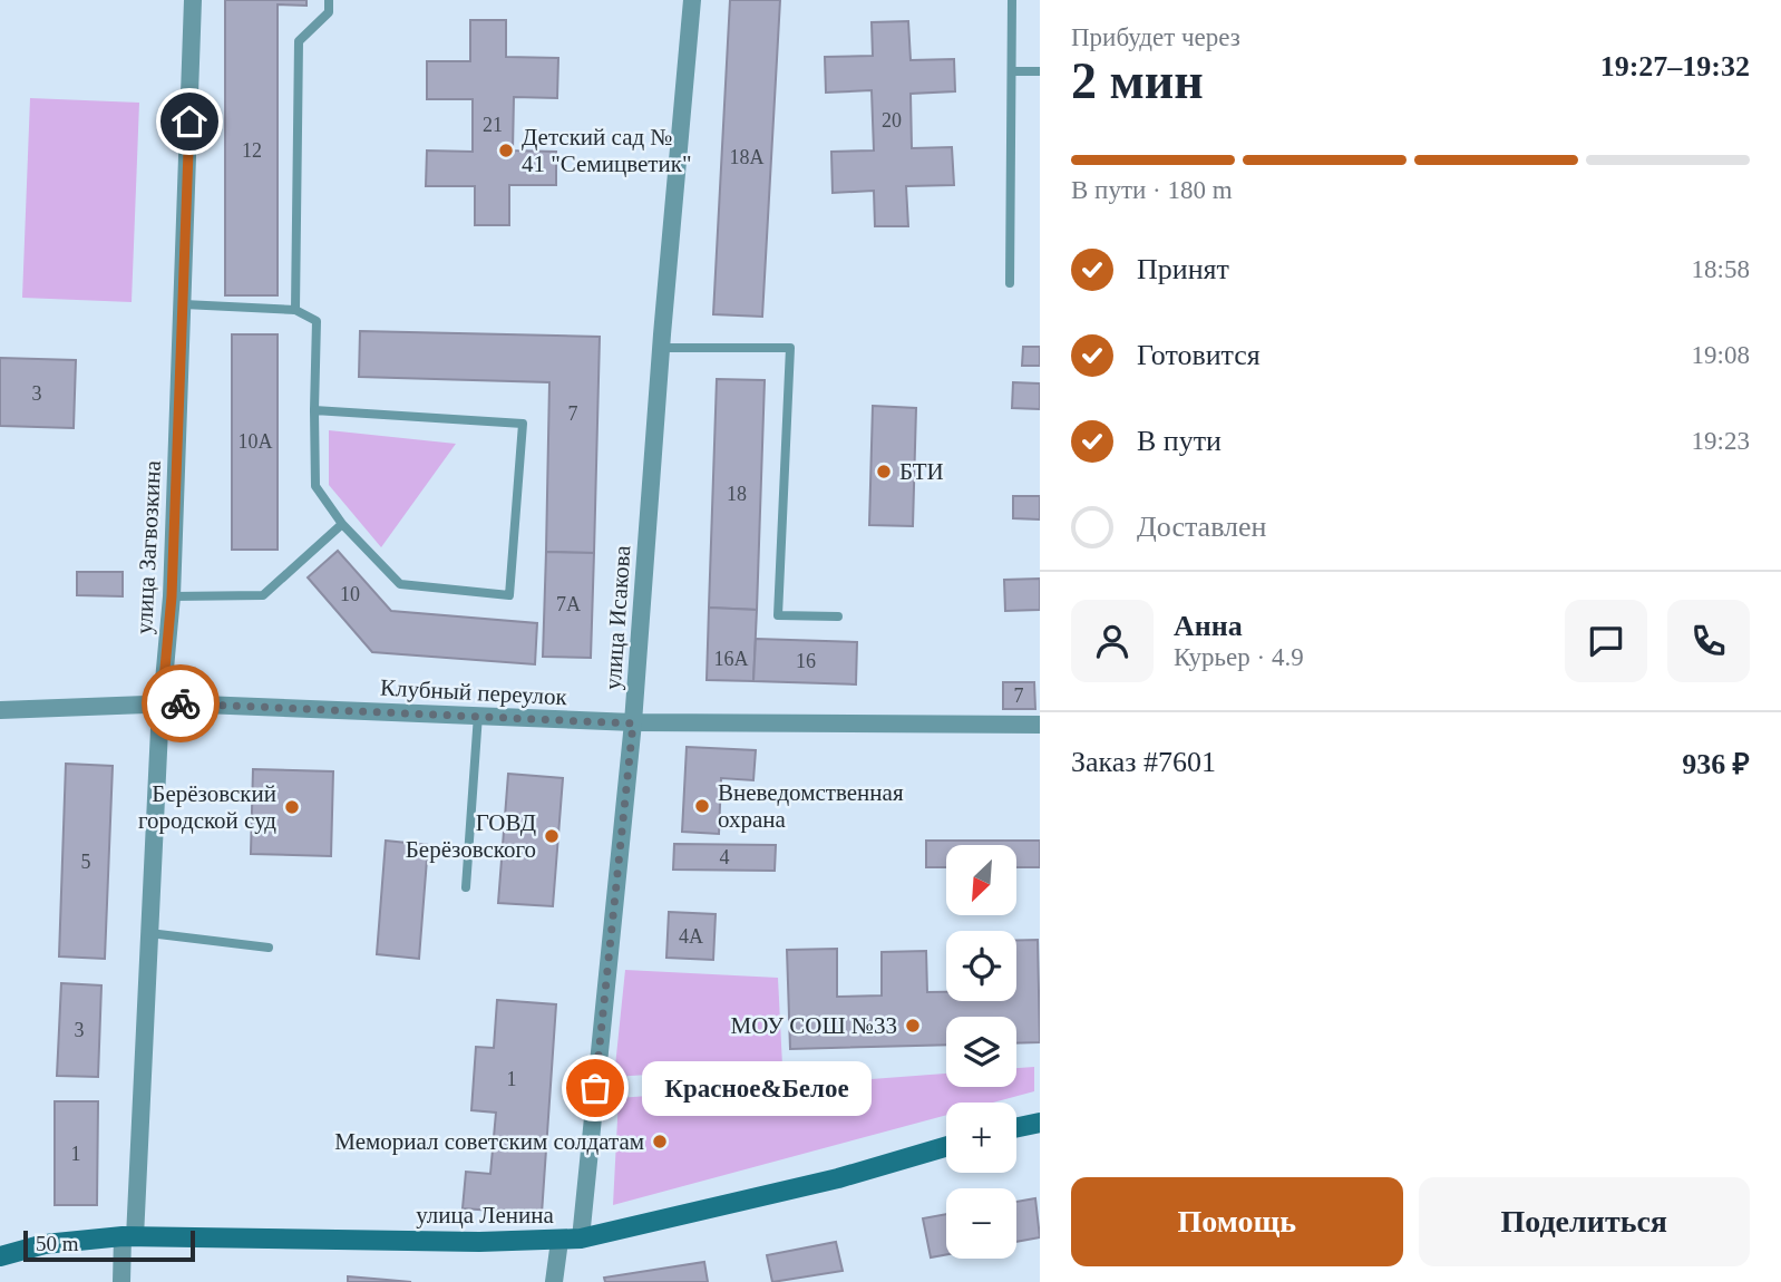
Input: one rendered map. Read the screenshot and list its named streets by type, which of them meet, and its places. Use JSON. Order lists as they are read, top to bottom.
{
  "streets": {
    "main road": ["улица Ленина"],
    "street": ["улица Загвозкина", "улица Исакова", "Клубный переулок"]
  },
  "crossings": [
    ["улица Загвозкина", "Клубный переулок"],
    ["улица Загвозкина", "улица Ленина"],
    ["улица Исакова", "Клубный переулок"],
    ["улица Исакова", "улица Ленина"]
  ],
  "places": [
    "Детский сад № 41 \"Семицветик\"",
    "БТИ",
    "Вневедомственная охрана",
    "Берёзовский городской суд",
    "ГОВД Берёзовского",
    "МОУ СОШ №33",
    "Красное&Белое",
    "Мемориал советским солдатам"
  ],
  "house_numbers": [
    "20",
    "21",
    "12",
    "18А",
    "3",
    "7",
    "10А",
    "18",
    "10",
    "7А",
    "16А",
    "16",
    "7",
    "4",
    "5",
    "4А",
    "3",
    "1",
    "1"
  ],
  "scale_bar": "50 m",
  "north": "bottom left",
  "page": {
    "heading": ["2 мин", "Прибудет через", "19:27–19:32"],
    "panel": [
      "Анна",
      "Курьер · 4.9",
      "Заказ #7601",
      "936 ₽"
    ],
    "bar": "В пути · 180 m",
    "list": [
      ["Принят", "18:58"],
      ["Готовится", "19:08"],
      ["В пути", "19:23"],
      "Доставлен"
    ],
    "map_buttons": ["+", "−"],
    "bubble": "Красное&Белое",
    "buttons": ["Помощь", "Поделиться"],
    "scale": "50 m"
  }
}
